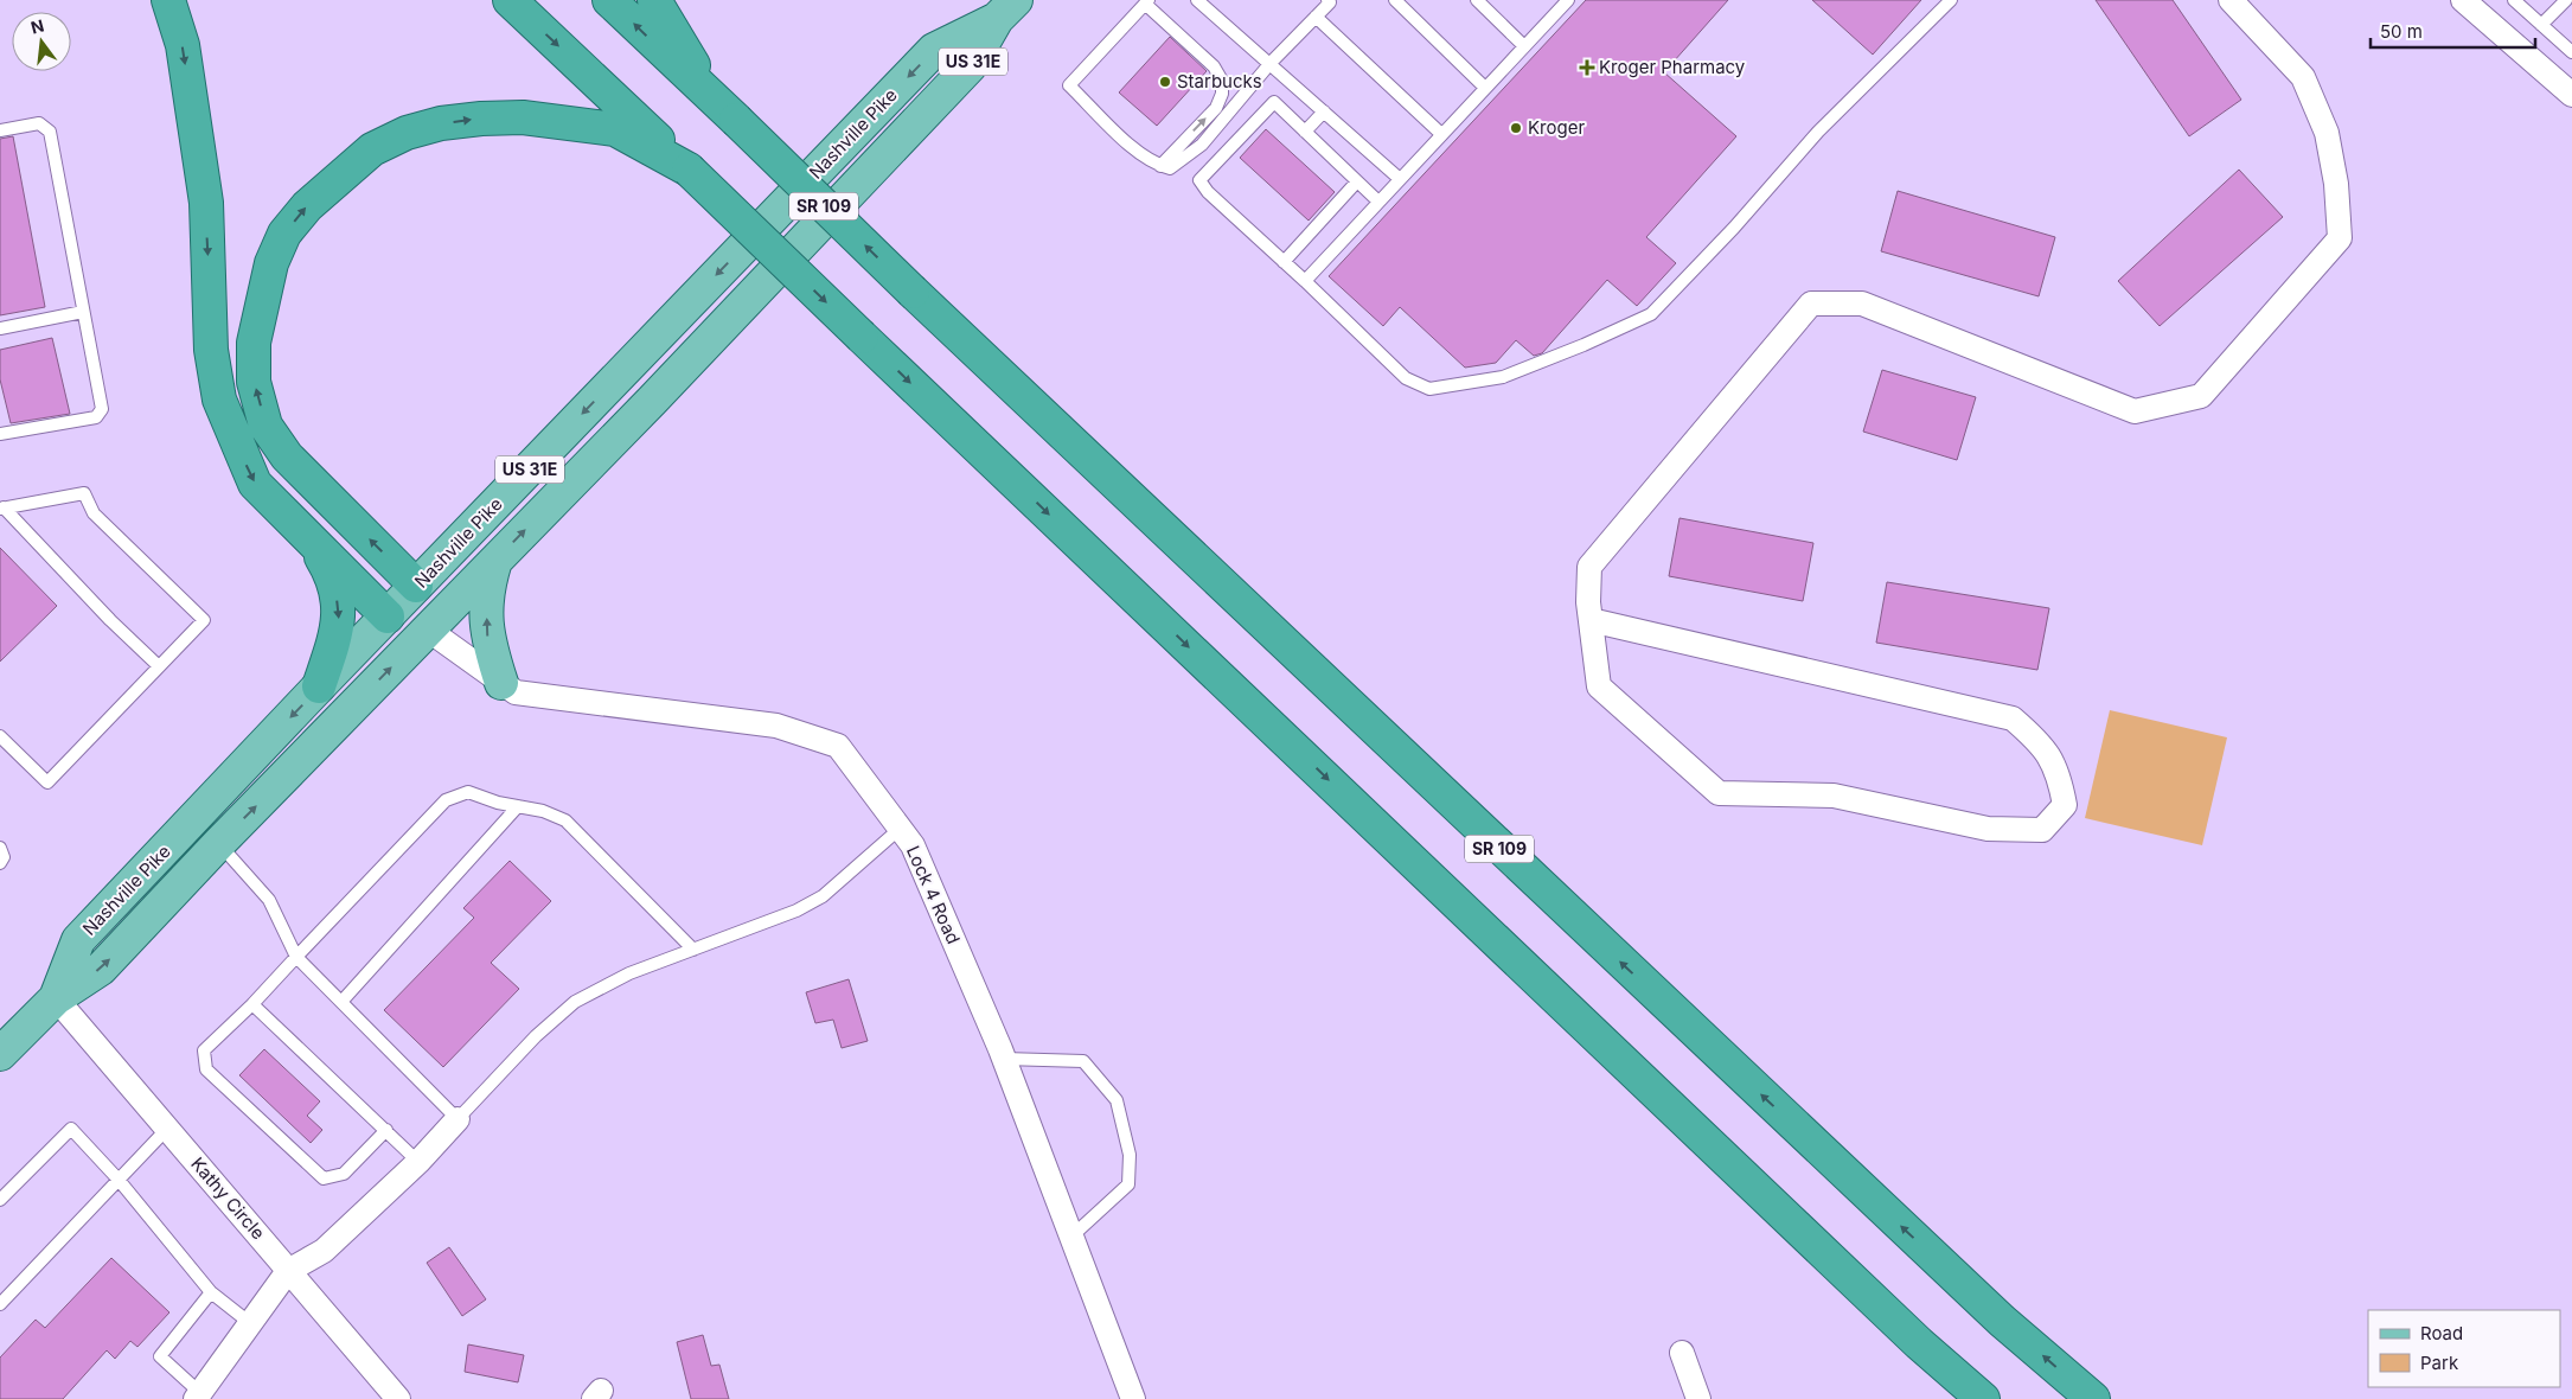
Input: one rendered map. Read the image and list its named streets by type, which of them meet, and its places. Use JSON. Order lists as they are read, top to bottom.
{
  "streets": {
    "highway": ["SR 109"],
    "main road": ["US 31E", "Nashville Pike"],
    "street": ["Lock 4 Road", "Kathy Circle"]
  },
  "crossings": [
    ["Nashville Pike", "Lock 4 Road"],
    ["Nashville Pike", "Kathy Circle"]
  ],
  "places": {
    "health": ["Kroger Pharmacy"],
    "other": ["Starbucks", "Kroger"]
  },
  "legend": ["Road", "Park"],
  "scale_bar": "50 m",
  "north": "top"
}
